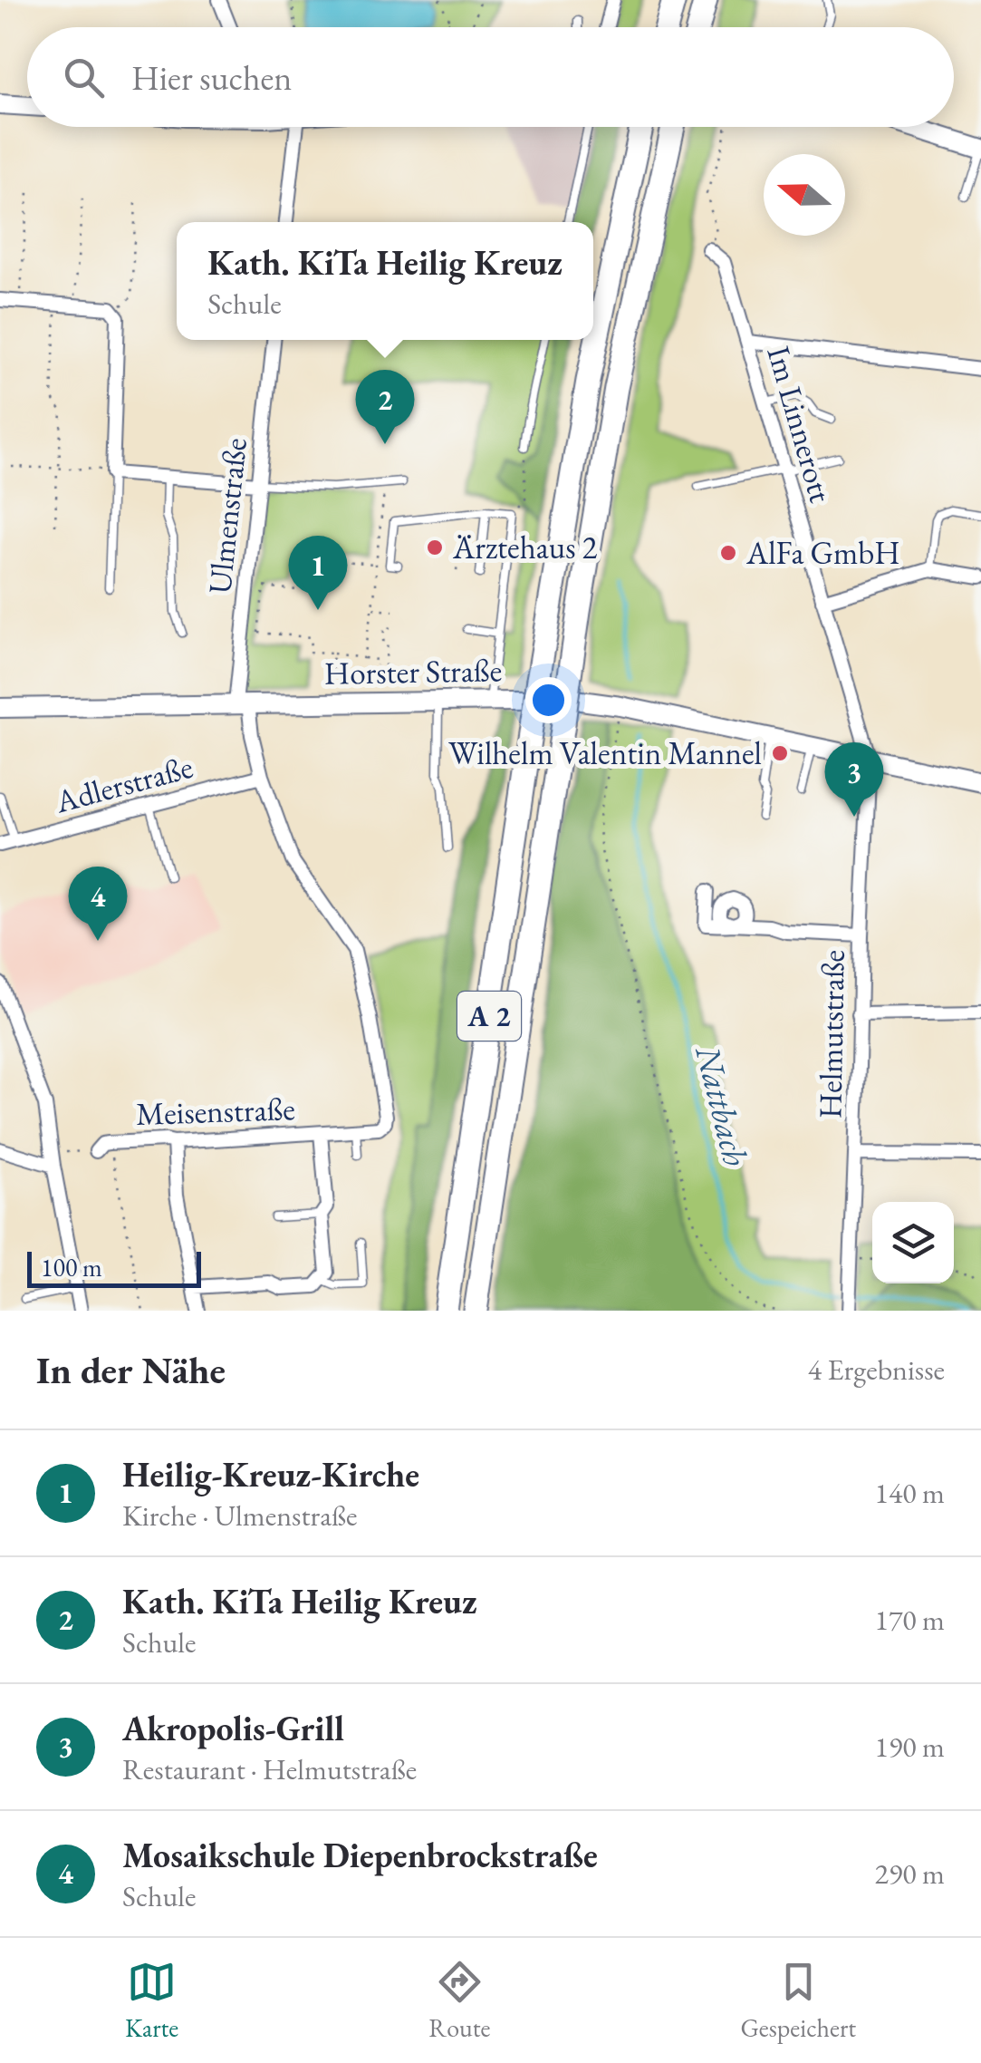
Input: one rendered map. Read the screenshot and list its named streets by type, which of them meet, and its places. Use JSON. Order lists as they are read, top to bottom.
{
  "streets": {
    "highway": ["A 2"],
    "main road": ["Horster Straße"],
    "street": [
      "Im Linnerott",
      "Ulmenstraße",
      "Adlerstraße",
      "Helmutstraße",
      "Meisenstraße"
    ]
  },
  "crossings": [
    ["Im Linnerott", "Horster Straße"],
    ["Im Linnerott", "Helmutstraße"],
    ["Ulmenstraße", "Horster Straße"],
    ["Ulmenstraße", "Adlerstraße"],
    ["Ulmenstraße", "Meisenstraße"],
    ["Horster Straße", "Helmutstraße"]
  ],
  "water": ["Nattbach"],
  "places": ["Ärztehaus 2", "AlFa GmbH", "Wilhelm Valentin Mannel"],
  "scale_bar": "100 m",
  "north": "left",
  "page": {
    "search": "Hier suchen",
    "popup": ["Kath. KiTa Heilig Kreuz", "Schule"],
    "pins": [
      "2",
      "1",
      "3",
      "4"
    ],
    "scale": "100 m",
    "heading": ["In der Nähe", "4 Ergebnisse"],
    "list": [
      {
        "mark": "1",
        "name": "Heilig-Kreuz-Kirche",
        "note": "Kirche · Ulmenstraße",
        "value": "140 m"
      },
      {
        "mark": "2",
        "name": "Kath. KiTa Heilig Kreuz",
        "note": "Schule",
        "value": "170 m"
      },
      {
        "mark": "3",
        "name": "Akropolis-Grill",
        "note": "Restaurant · Helmutstraße",
        "value": "190 m"
      },
      {
        "mark": "4",
        "name": "Mosaikschule Diepenbrockstraße",
        "note": "Schule",
        "value": "290 m"
      }
    ],
    "nav": ["Karte", "Route", "Gespeichert"]
  }
}
